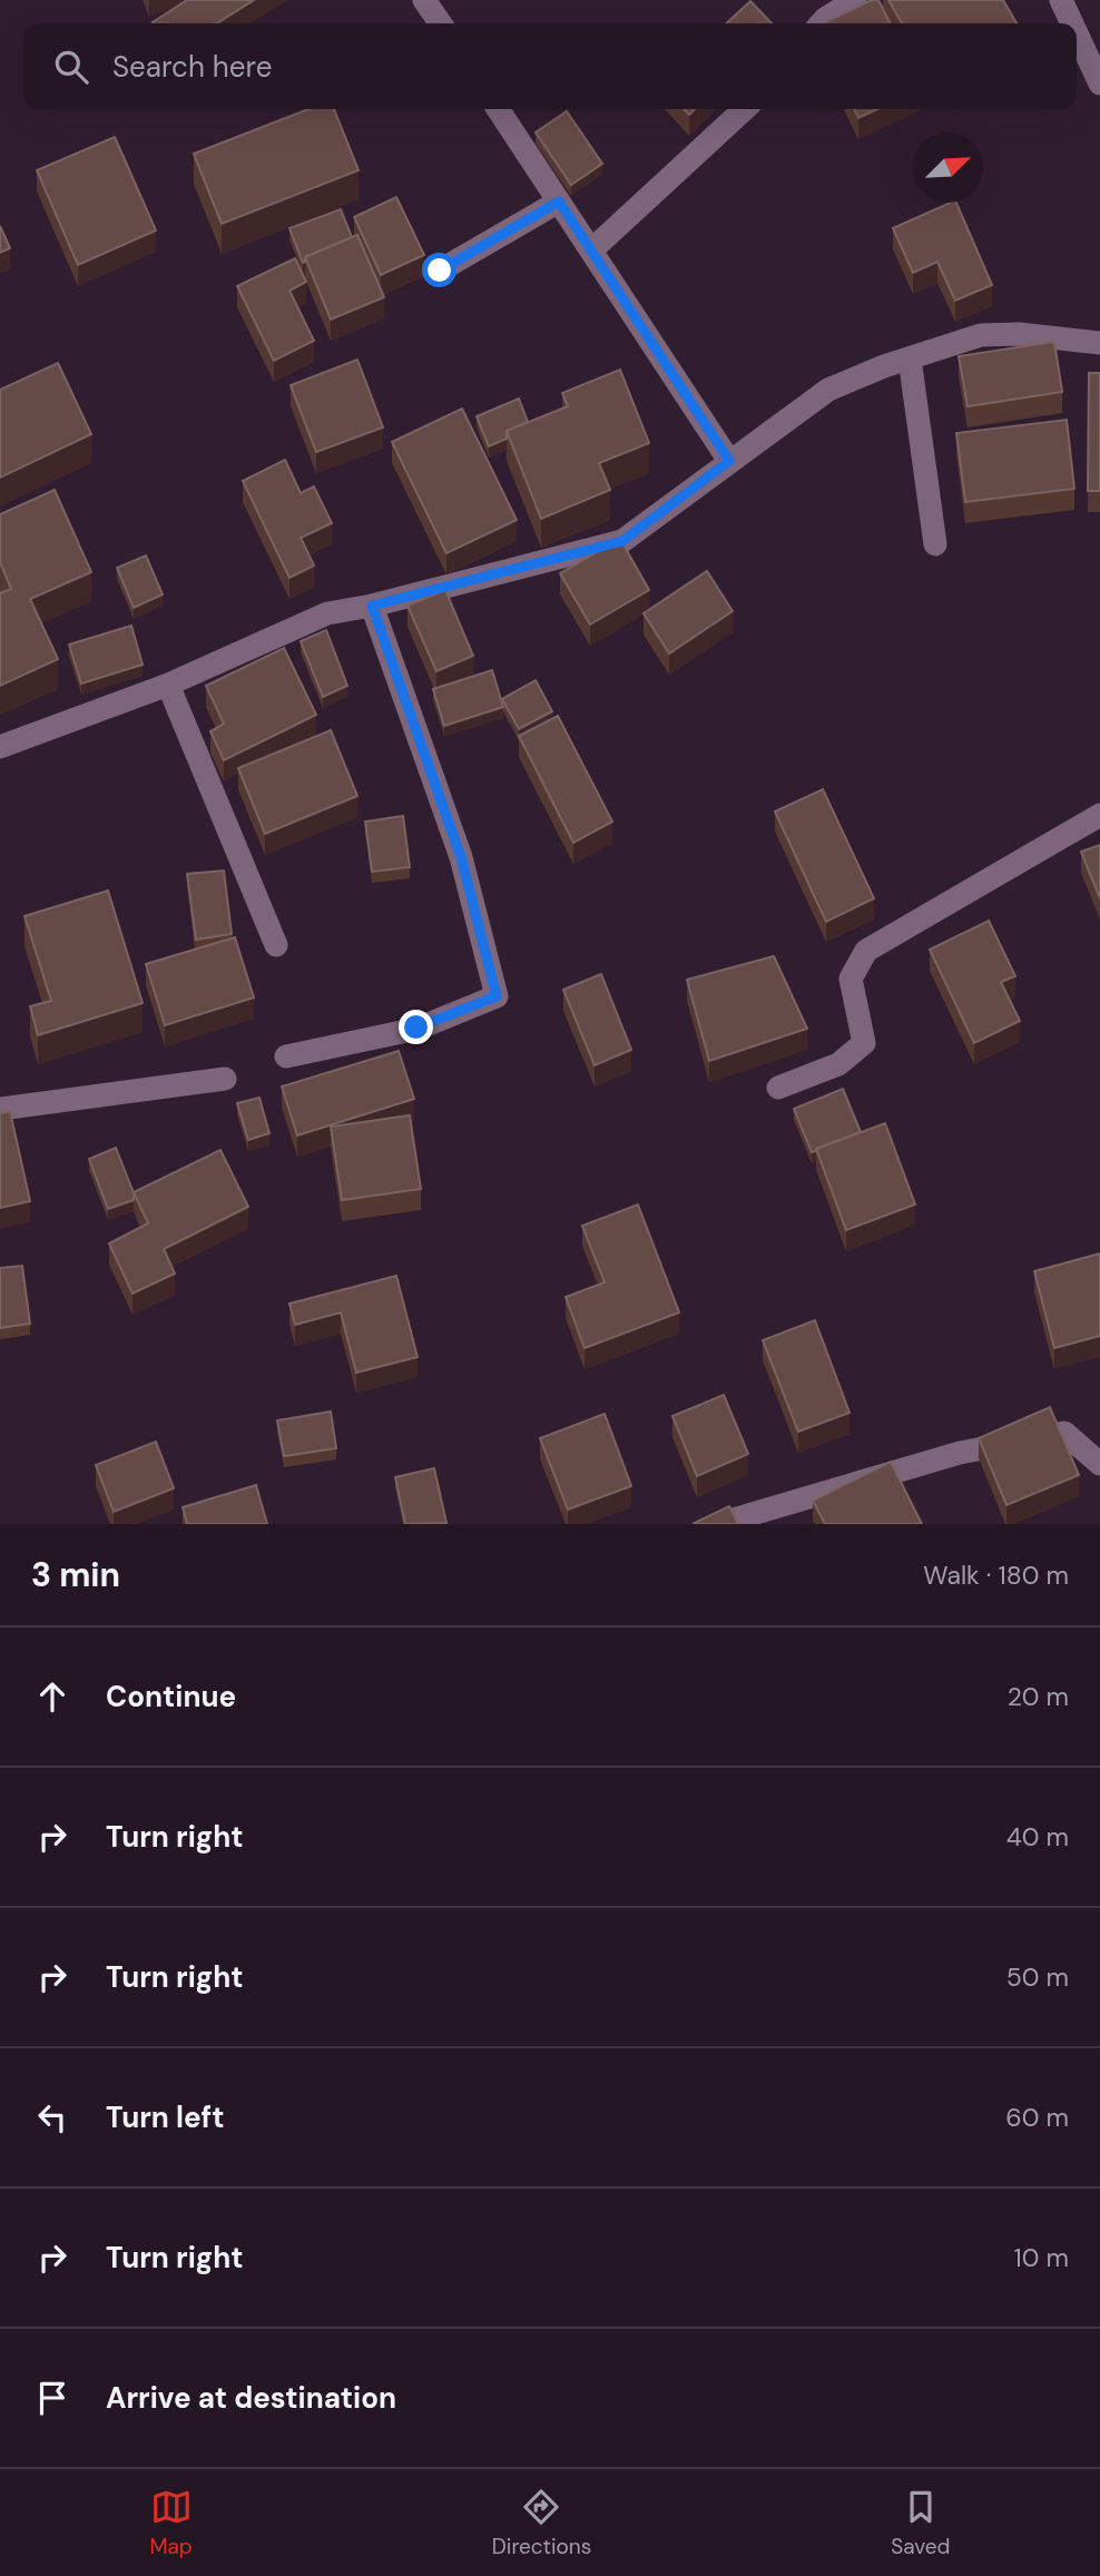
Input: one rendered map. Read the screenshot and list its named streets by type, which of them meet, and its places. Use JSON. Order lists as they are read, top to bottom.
{
  "north": "top right",
  "page": {
    "search": "Search here",
    "heading": ["3 min", "Walk · 180 m"],
    "list": [
      ["Continue", "20 m"],
      ["Turn right", "40 m"],
      ["Turn right", "50 m"],
      ["Turn left", "60 m"],
      ["Turn right", "10 m"],
      "Arrive at destination"
    ],
    "nav": ["Map", "Directions", "Saved"]
  }
}
